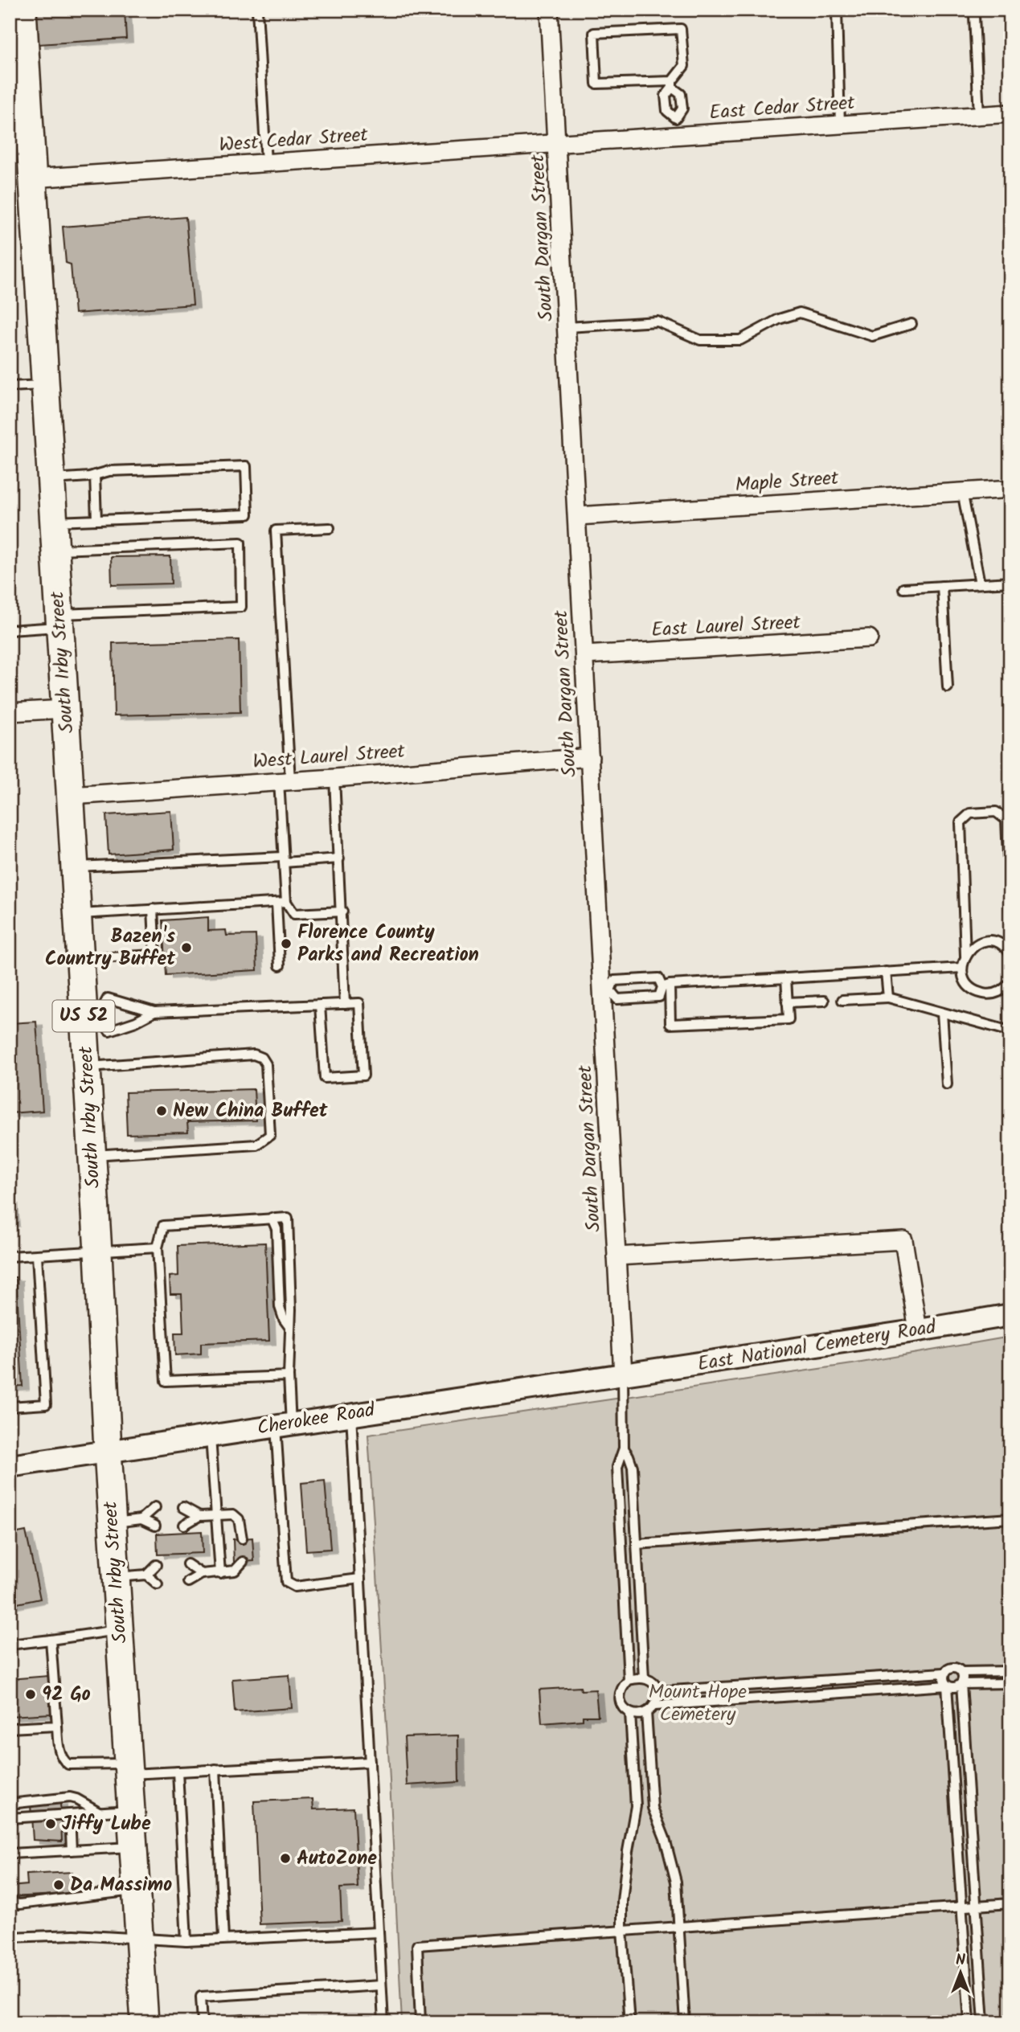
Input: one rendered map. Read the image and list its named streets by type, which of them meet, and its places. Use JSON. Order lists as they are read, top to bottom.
{
  "streets": {
    "main road": ["South Irby Street", "US 52"],
    "street": [
      "East Cedar Street",
      "West Cedar Street",
      "South Dargan Street",
      "Maple Street",
      "East Laurel Street",
      "West Laurel Street",
      "East National Cemetery Road",
      "Cherokee Road"
    ]
  },
  "crossings": [
    ["East Cedar Street", "West Cedar Street"],
    ["East Cedar Street", "South Dargan Street"],
    ["West Cedar Street", "South Dargan Street"],
    ["West Cedar Street", "South Irby Street"],
    ["South Dargan Street", "Maple Street"],
    ["South Dargan Street", "East Laurel Street"],
    ["South Dargan Street", "West Laurel Street"],
    ["South Dargan Street", "East National Cemetery Road"],
    ["South Dargan Street", "Cherokee Road"],
    ["South Irby Street", "West Laurel Street"],
    ["South Irby Street", "Cherokee Road"],
    ["East National Cemetery Road", "Cherokee Road"]
  ],
  "parks": ["Mount Hope Cemetery"],
  "places": [
    "Florence County Parks and Recreation",
    "Bazen's Country Buffet",
    "New China Buffet",
    "92 Go",
    "Jiffy Lube",
    "AutoZone",
    "Da Massimo"
  ],
  "north": "top"
}
